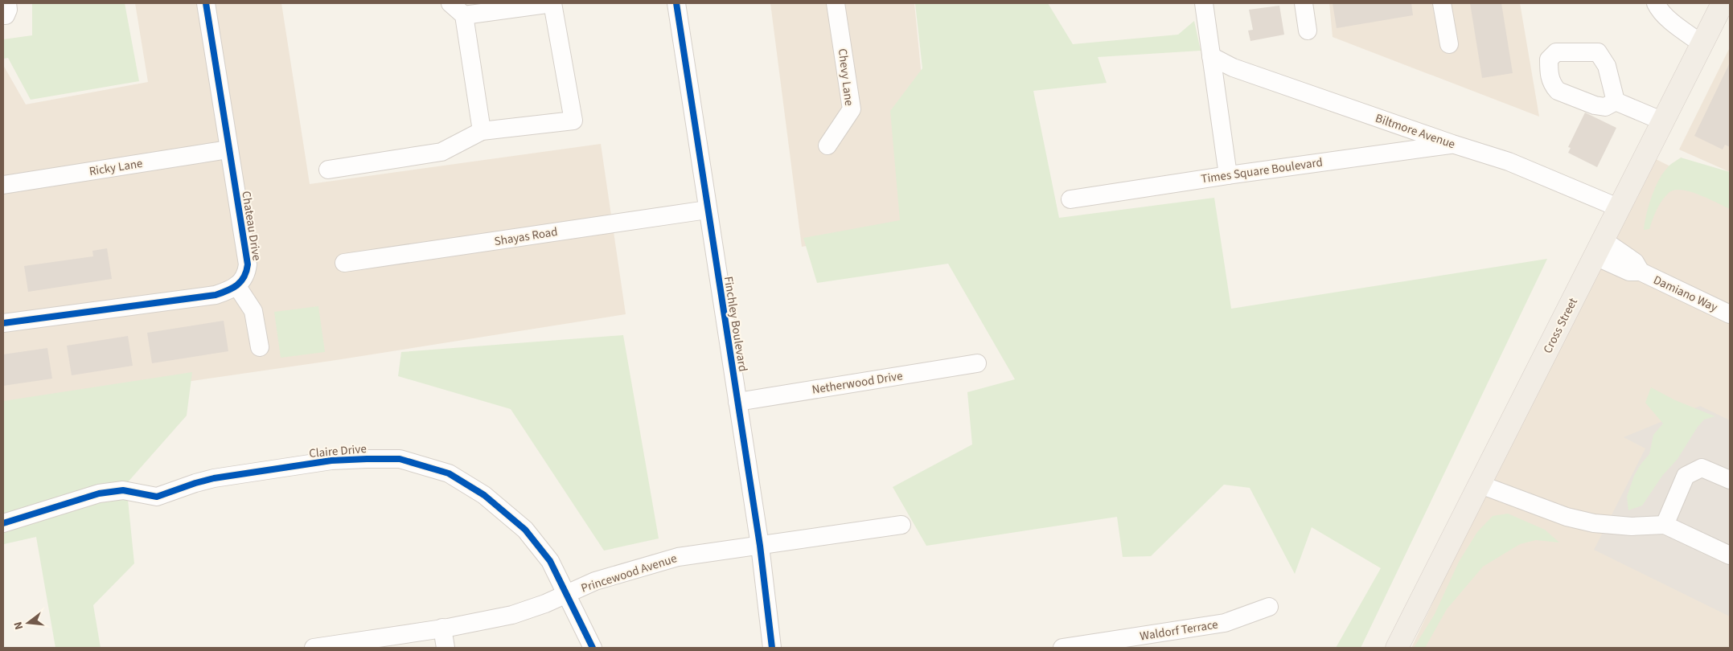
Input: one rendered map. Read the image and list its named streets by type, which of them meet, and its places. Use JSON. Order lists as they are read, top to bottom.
{
  "streets": {
    "main road": ["Cross Street"],
    "street": [
      "Chevy Lane",
      "Biltmore Avenue",
      "Ricky Lane",
      "Times Square Boulevard",
      "Chateau Drive",
      "Shayas Road",
      "Damiano Way",
      "Finchley Boulevard",
      "Netherwood Drive",
      "Claire Drive",
      "Princewood Avenue",
      "Waldorf Terrace"
    ]
  },
  "crossings": [
    ["Biltmore Avenue", "Times Square Boulevard"],
    ["Biltmore Avenue", "Cross Street"],
    ["Ricky Lane", "Chateau Drive"],
    ["Shayas Road", "Finchley Boulevard"],
    ["Damiano Way", "Cross Street"],
    ["Finchley Boulevard", "Netherwood Drive"],
    ["Finchley Boulevard", "Princewood Avenue"],
    ["Claire Drive", "Princewood Avenue"]
  ],
  "north": "left"
}
